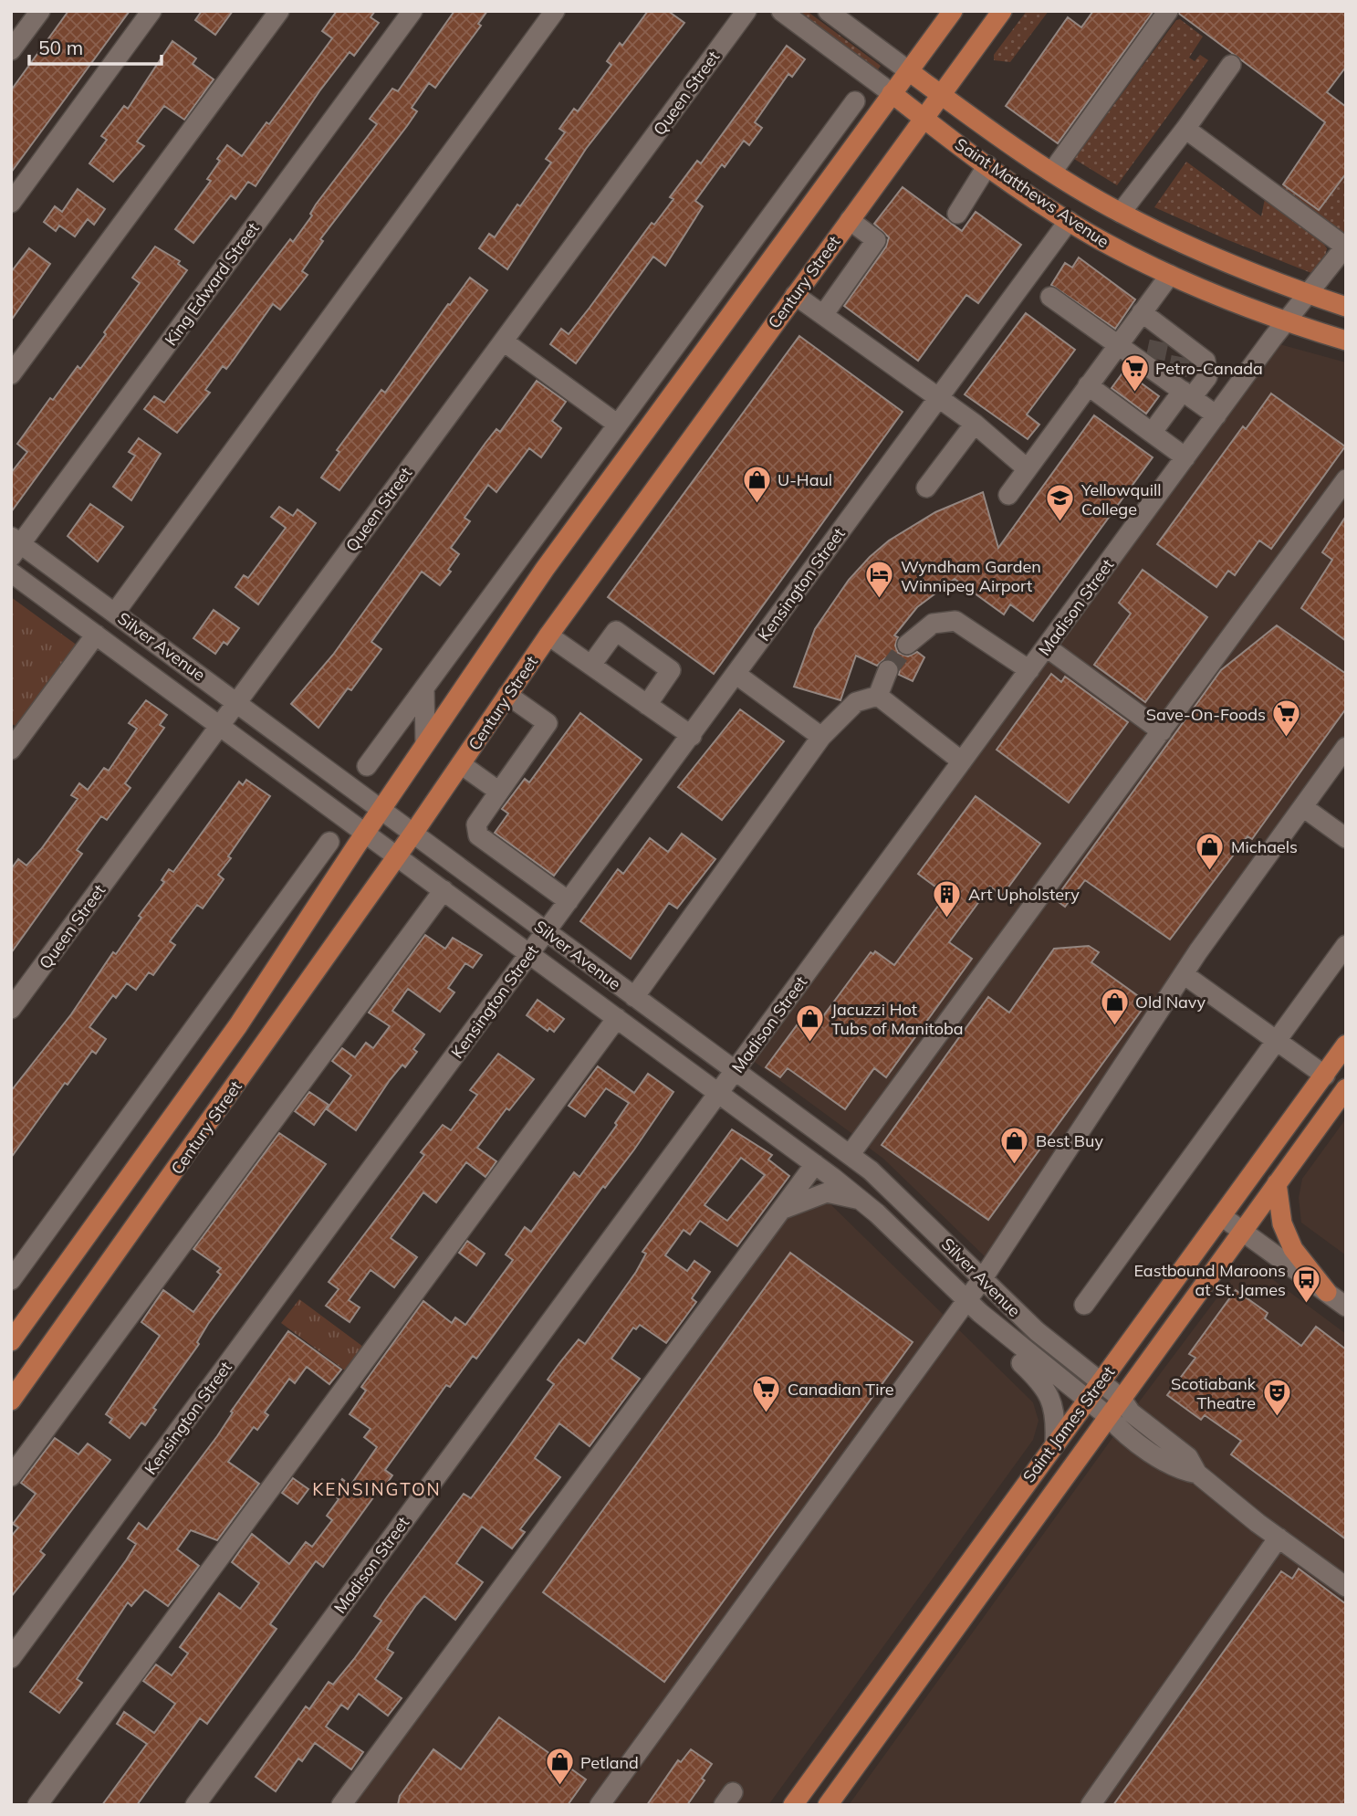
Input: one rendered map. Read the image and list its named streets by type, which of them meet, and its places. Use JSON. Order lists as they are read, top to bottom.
{
  "streets": {
    "main road": ["Saint Matthews Avenue", "Century Street", "Saint James Street"],
    "street": [
      "Queen Street",
      "King Edward Street",
      "Kensington Street",
      "Madison Street",
      "Silver Avenue"
    ]
  },
  "crossings": [
    ["Queen Street", "Silver Avenue"],
    ["Saint Matthews Avenue", "Century Street"],
    ["Saint Matthews Avenue", "Kensington Street"],
    ["Saint Matthews Avenue", "Madison Street"],
    ["Century Street", "Silver Avenue"],
    ["King Edward Street", "Silver Avenue"],
    ["Kensington Street", "Silver Avenue"],
    ["Madison Street", "Silver Avenue"],
    ["Silver Avenue", "Saint James Street"]
  ],
  "districts": ["KENSINGTON"],
  "places": {
    "supermarket": ["Petro-Canada", "Save-On-Foods", "Canadian Tire"],
    "shop": [
      "U-Haul",
      "Michaels",
      "Old Navy",
      "Jacuzzi Hot Tubs of Manitoba",
      "Best Buy",
      "Petland"
    ],
    "school or university": ["Yellowquill College"],
    "hotel": ["Wyndham Garden Winnipeg Airport"],
    "building": ["Art Upholstery"],
    "bus stop": ["Eastbound Maroons at St. James"],
    "theatre": ["Scotiabank Theatre"]
  },
  "scale_bar": "50 m"
}
